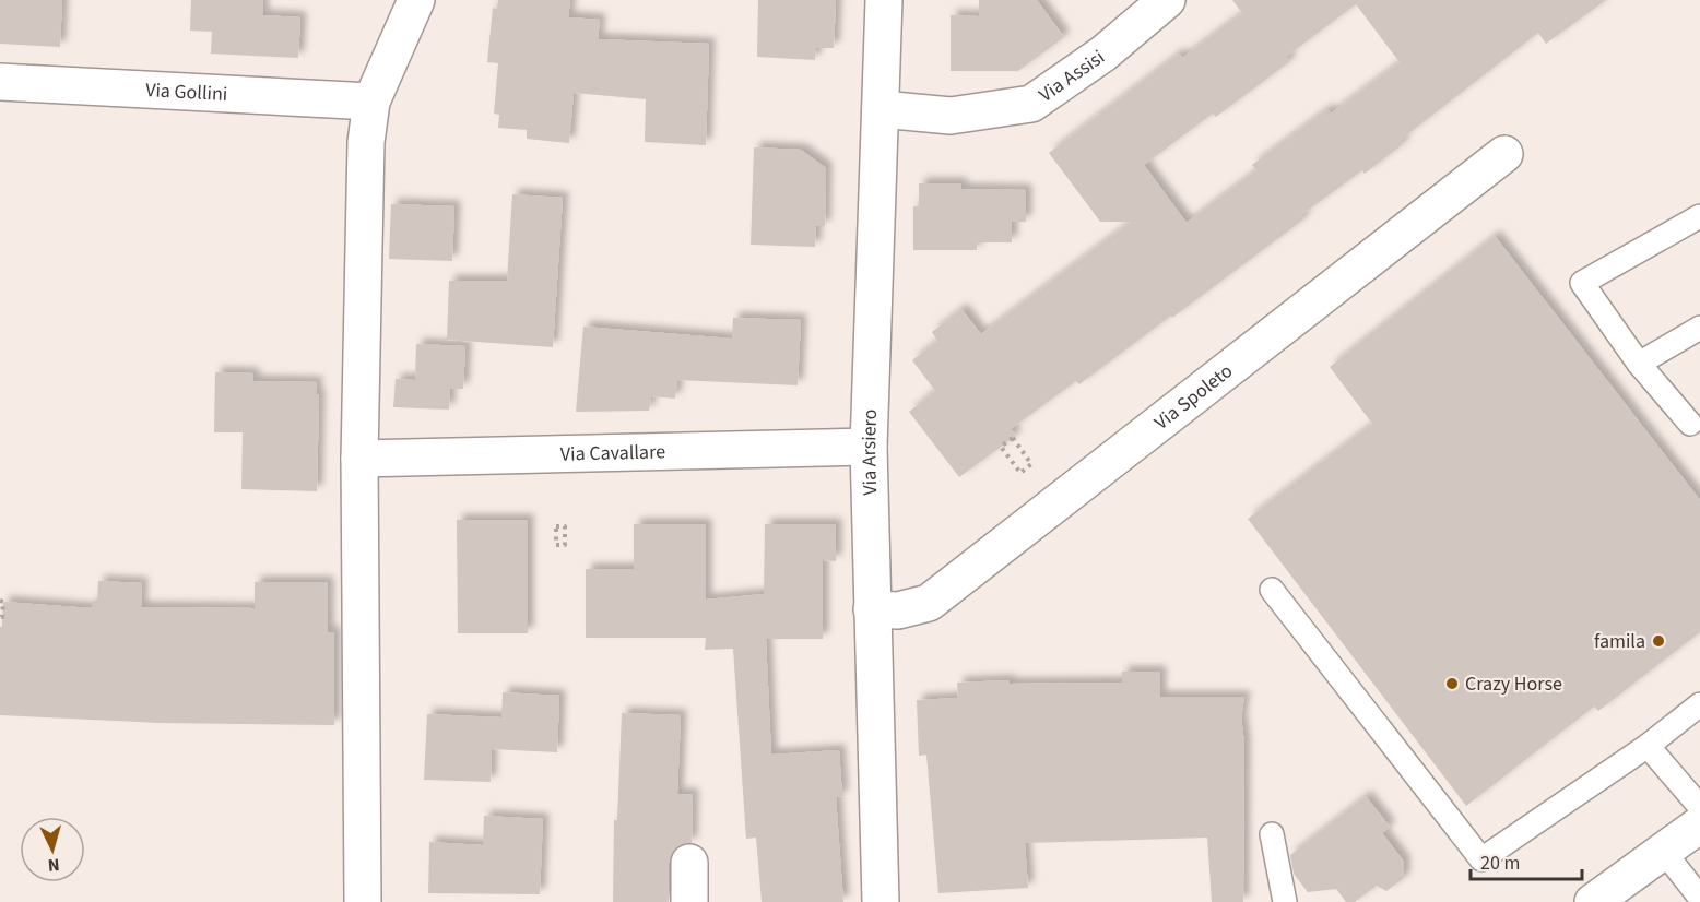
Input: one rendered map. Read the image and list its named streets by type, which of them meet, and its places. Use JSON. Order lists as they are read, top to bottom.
{
  "streets": {
    "street": [
      "Via Assisi",
      "Via Gollini",
      "Via Spoleto",
      "Via Arsiero",
      "Via Cavallare"
    ]
  },
  "crossings": [
    ["Via Assisi", "Via Arsiero"],
    ["Via Spoleto", "Via Arsiero"],
    ["Via Arsiero", "Via Cavallare"]
  ],
  "places": ["famila", "Crazy Horse"],
  "scale_bar": "20 m",
  "north": "bottom"
}
